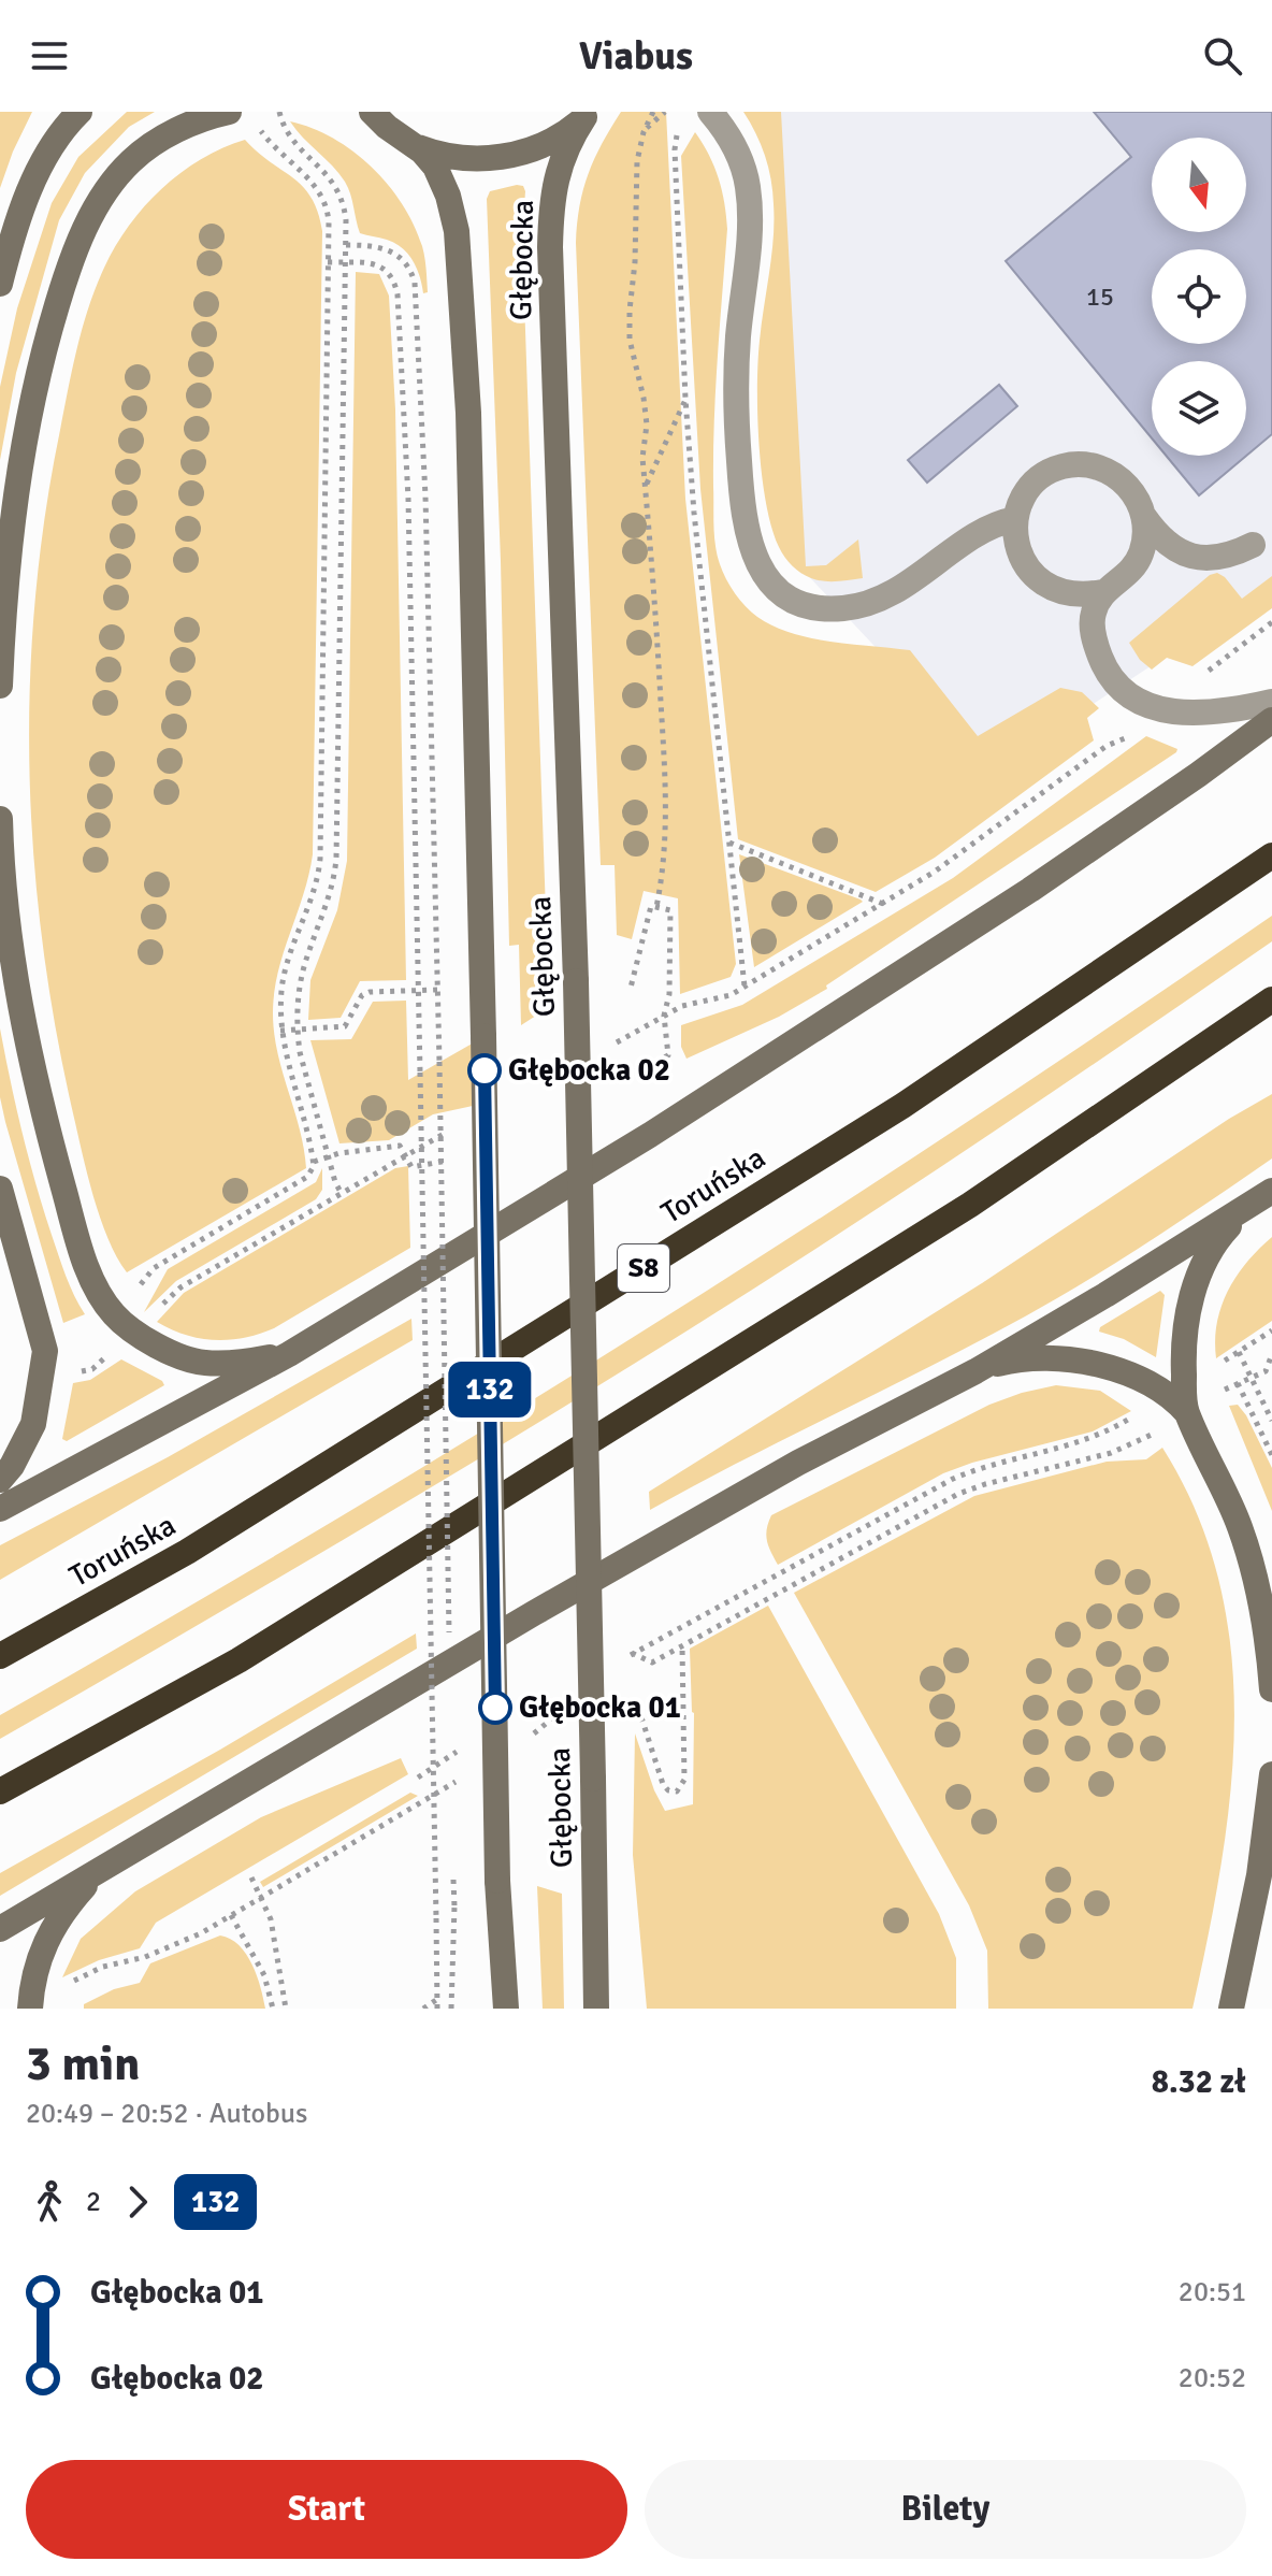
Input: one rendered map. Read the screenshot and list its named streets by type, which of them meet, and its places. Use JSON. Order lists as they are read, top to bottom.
{
  "streets": {
    "highway": ["Toruńska", "S8"],
    "street": ["Głębocka"]
  },
  "places": ["Głębocka 02", "Głębocka 01"],
  "lines": ["bus line 132"],
  "house_numbers": ["15"],
  "north": "bottom",
  "page": {
    "header": "Viabus",
    "on_map": "132",
    "heading": ["3 min", "20:49 – 20:52 · Autobus", "8.32 zł"],
    "legs": ["2", "132"],
    "list": [
      {
        "name": "Głębocka 01",
        "value": "20:51"
      },
      {
        "name": "Głębocka 02",
        "value": "20:52"
      }
    ],
    "buttons": ["Start", "Bilety"]
  }
}
